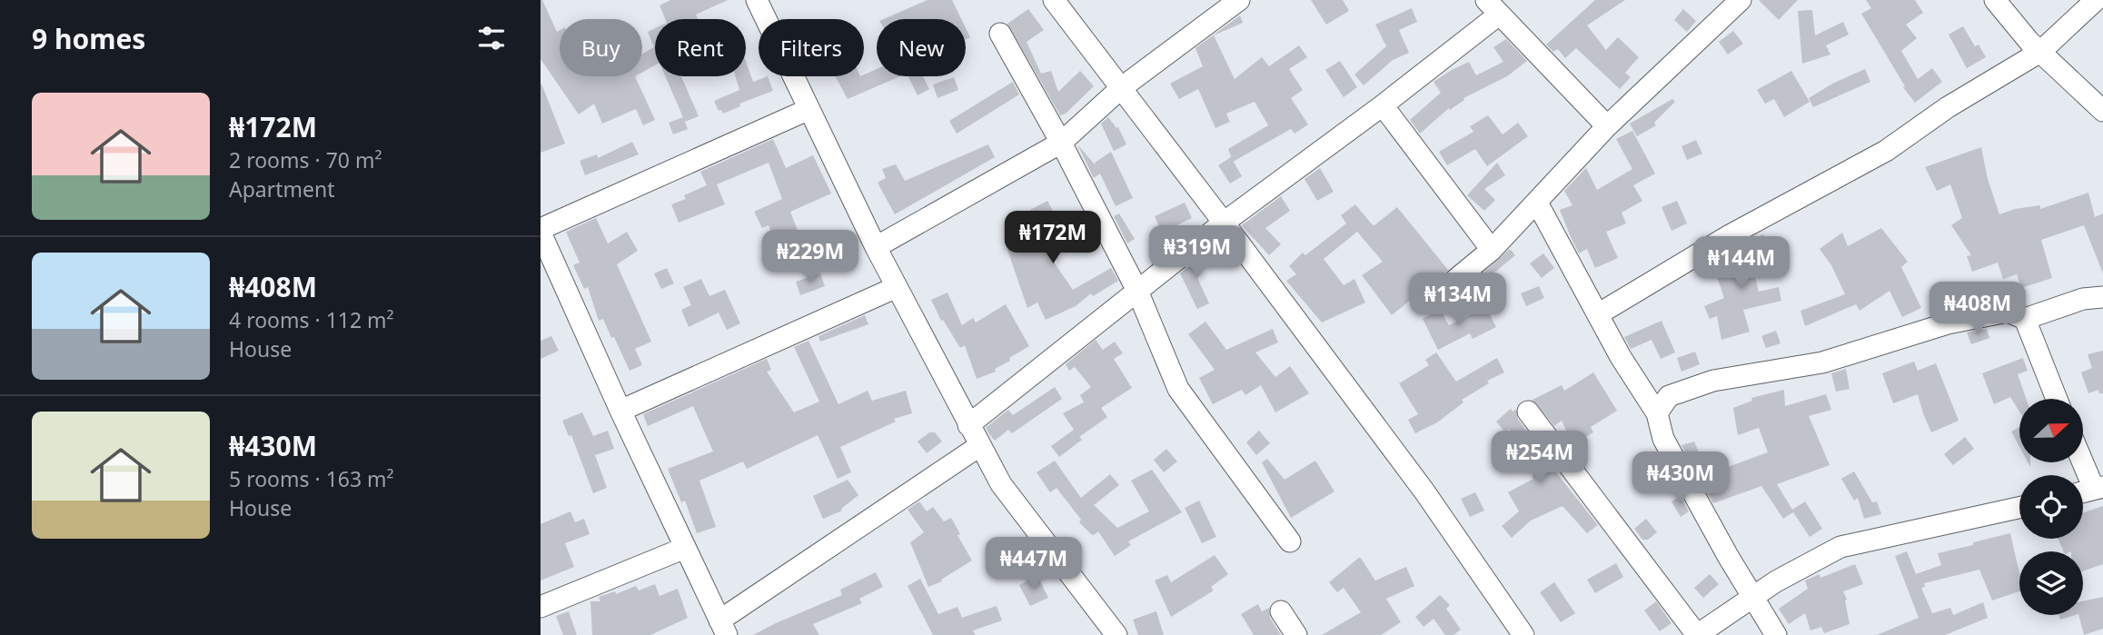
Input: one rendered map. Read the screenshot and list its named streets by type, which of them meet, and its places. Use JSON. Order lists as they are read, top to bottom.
{
  "north": "right",
  "page": {
    "heading": "9 homes",
    "chip": [
      "Buy",
      "Rent",
      "Filters",
      "New"
    ],
    "list": [
      {
        "name": "₦172M",
        "note": "2 rooms · 70 m² · Apartment"
      },
      {
        "name": "₦408M",
        "note": "4 rooms · 112 m² · House"
      },
      {
        "name": "₦430M",
        "note": "5 rooms · 163 m² · House"
      }
    ],
    "price": [
      "₦172M",
      "₦319M",
      "₦229M",
      "₦144M",
      "₦134M",
      "₦408M",
      "₦254M",
      "₦430M",
      "₦447M"
    ]
  }
}
